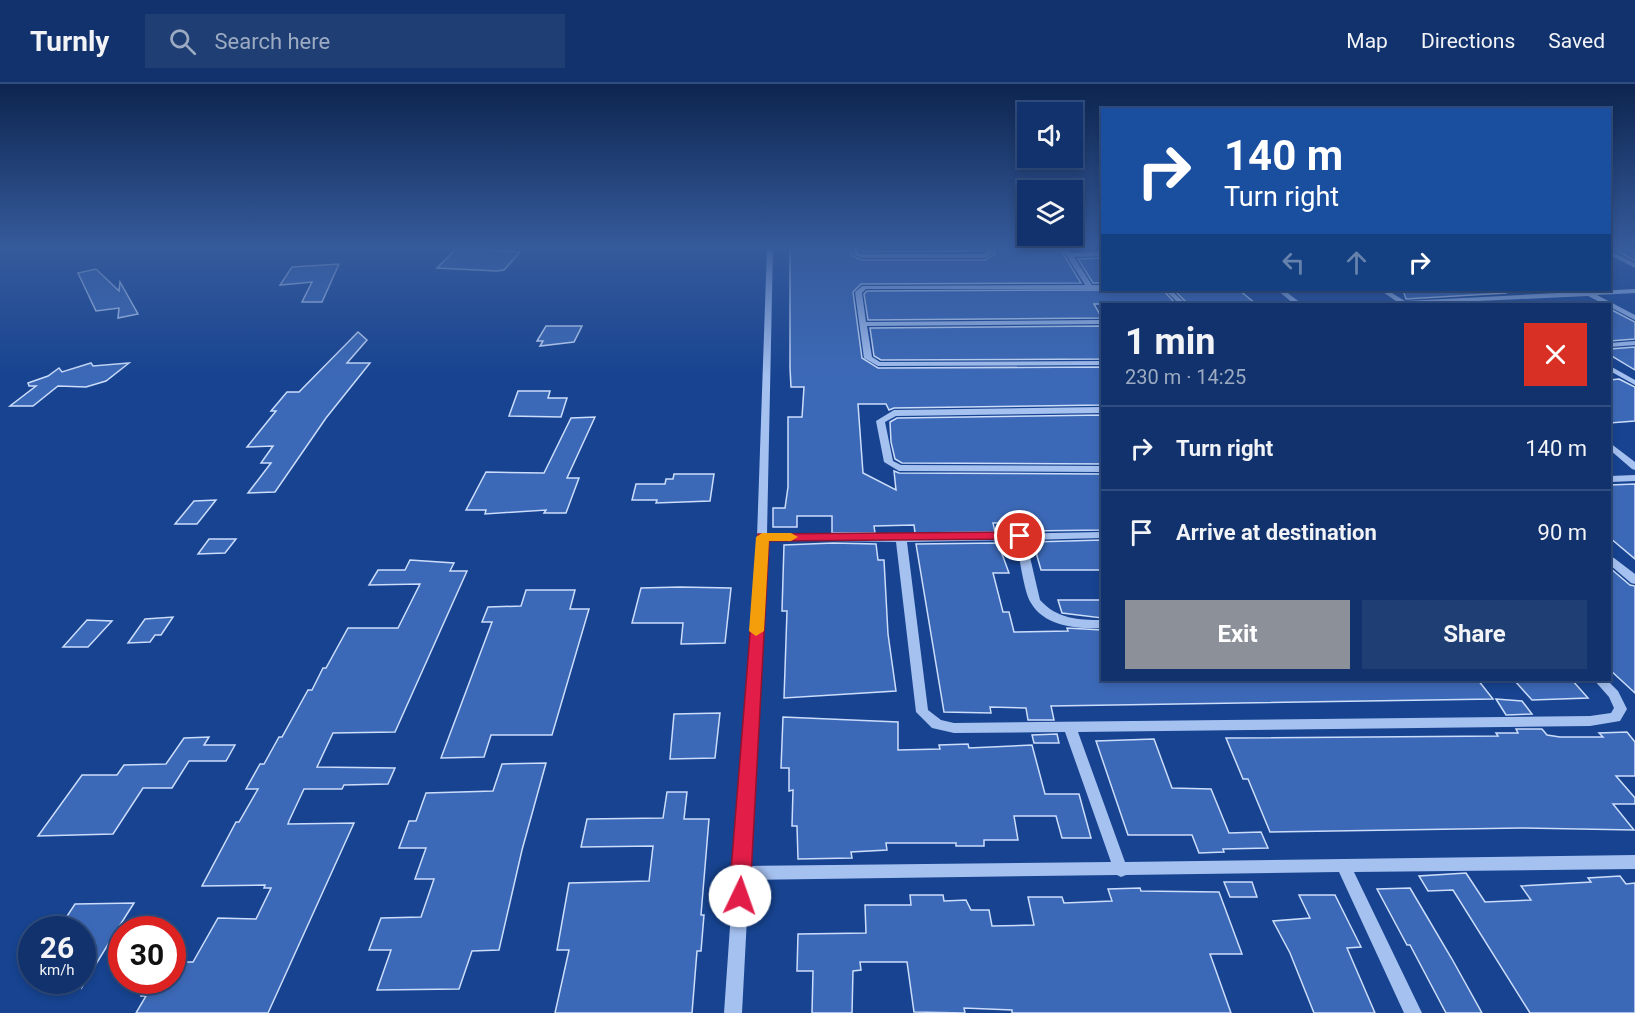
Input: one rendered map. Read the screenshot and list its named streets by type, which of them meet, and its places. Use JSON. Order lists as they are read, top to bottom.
{
  "page": {
    "header": "Turnly",
    "search": "Search here",
    "nav": ["Map", "Directions", "Saved"],
    "turn": ["140 m", "Turn right"],
    "heading": ["1 min", "230 m · 14:25"],
    "list": [
      {
        "name": "Turn right",
        "value": "140 m"
      },
      {
        "name": "Arrive at destination",
        "value": "90 m"
      }
    ],
    "buttons": ["Exit", "Share"],
    "speed": "26 km/h",
    "limit": "30"
  }
}
